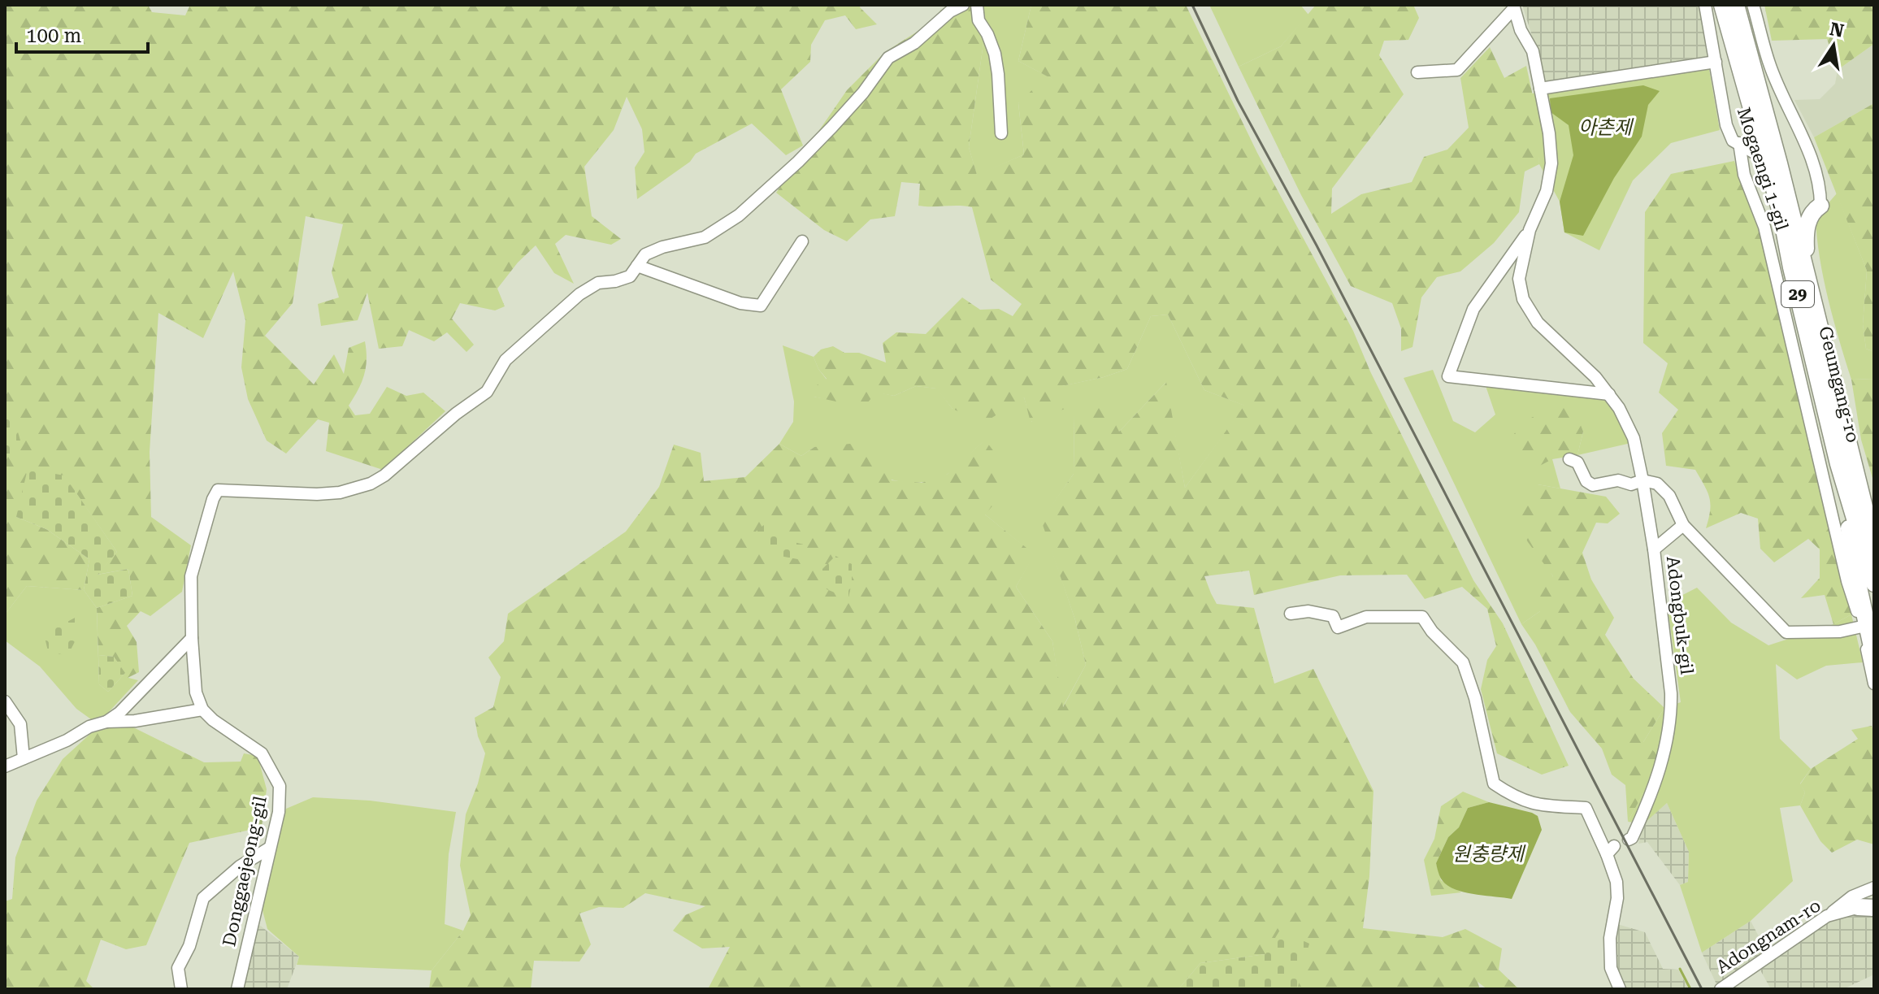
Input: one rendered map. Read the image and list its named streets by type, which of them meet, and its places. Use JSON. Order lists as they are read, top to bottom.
{
  "streets": {
    "highway": ["29", "Geumgang-ro"],
    "street": [
      "Mogaengi 1-gil",
      "Adongbuk-gil",
      "Donggaejeong-gil",
      "Adongnam-ro"
    ]
  },
  "water": ["아촌제", "원충량제"],
  "scale_bar": "100 m",
  "north": "top"
}
